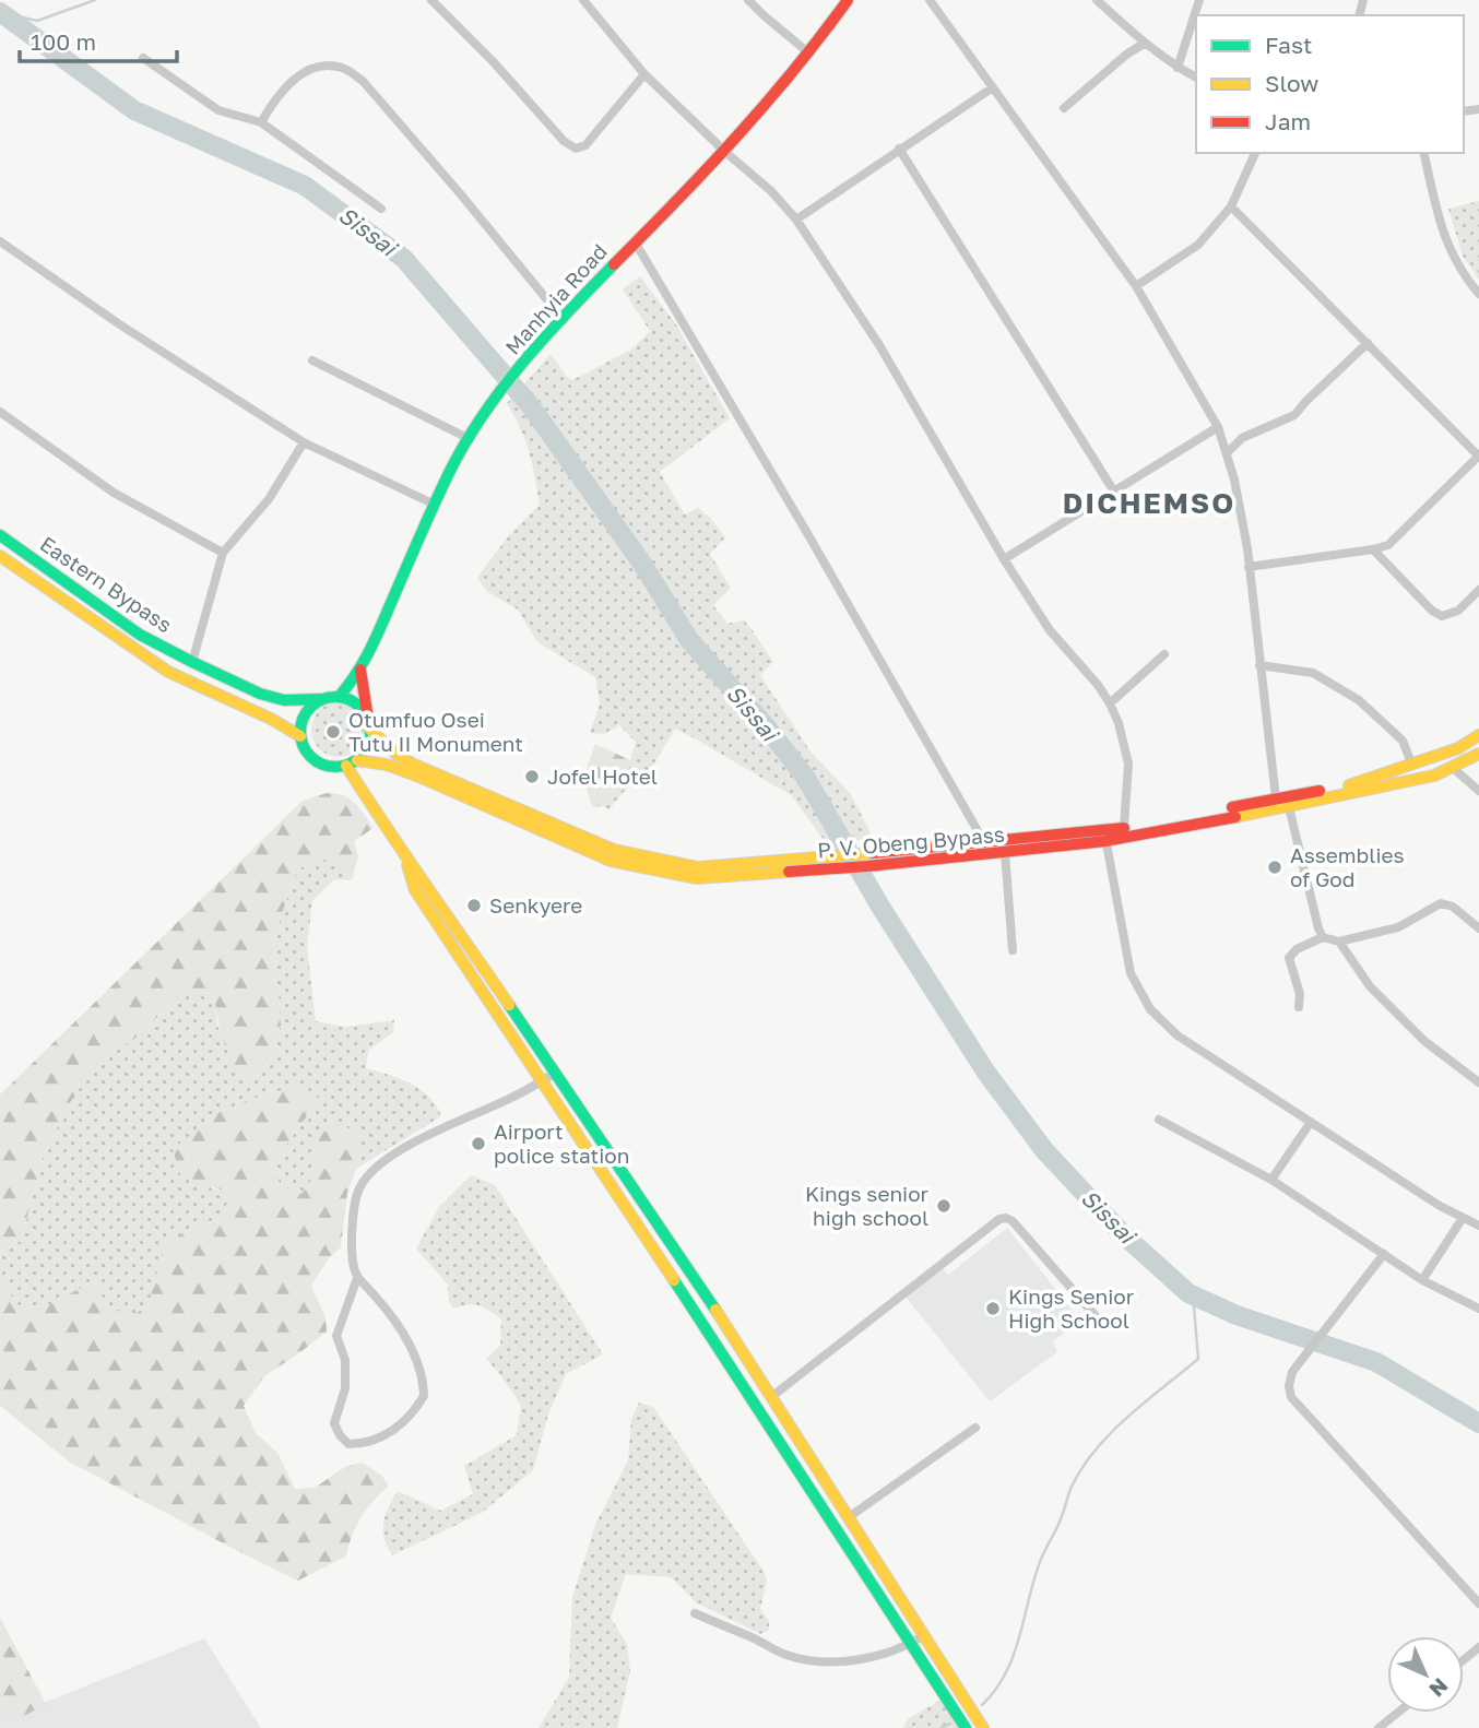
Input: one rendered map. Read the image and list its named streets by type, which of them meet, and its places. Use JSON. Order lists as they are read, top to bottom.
{
  "streets": {
    "main road": ["Manhyia Road", "Eastern Bypass", "P. V. Obeng Bypass"]
  },
  "crossings": [
    ["Manhyia Road", "Eastern Bypass"],
    ["Manhyia Road", "P. V. Obeng Bypass"],
    ["Eastern Bypass", "P. V. Obeng Bypass"]
  ],
  "districts": ["DICHEMSO"],
  "water": ["Sissai"],
  "places": [
    "Otumfuo Osei Tutu II Monument",
    "Jofel Hotel",
    "Assemblies of God",
    "Senkyere",
    "Airport police station",
    "Kings senior high school",
    "Kings Senior High School"
  ],
  "legend": ["Fast", "Slow", "Jam"],
  "scale_bar": "100 m",
  "north": "bottom right"
}
